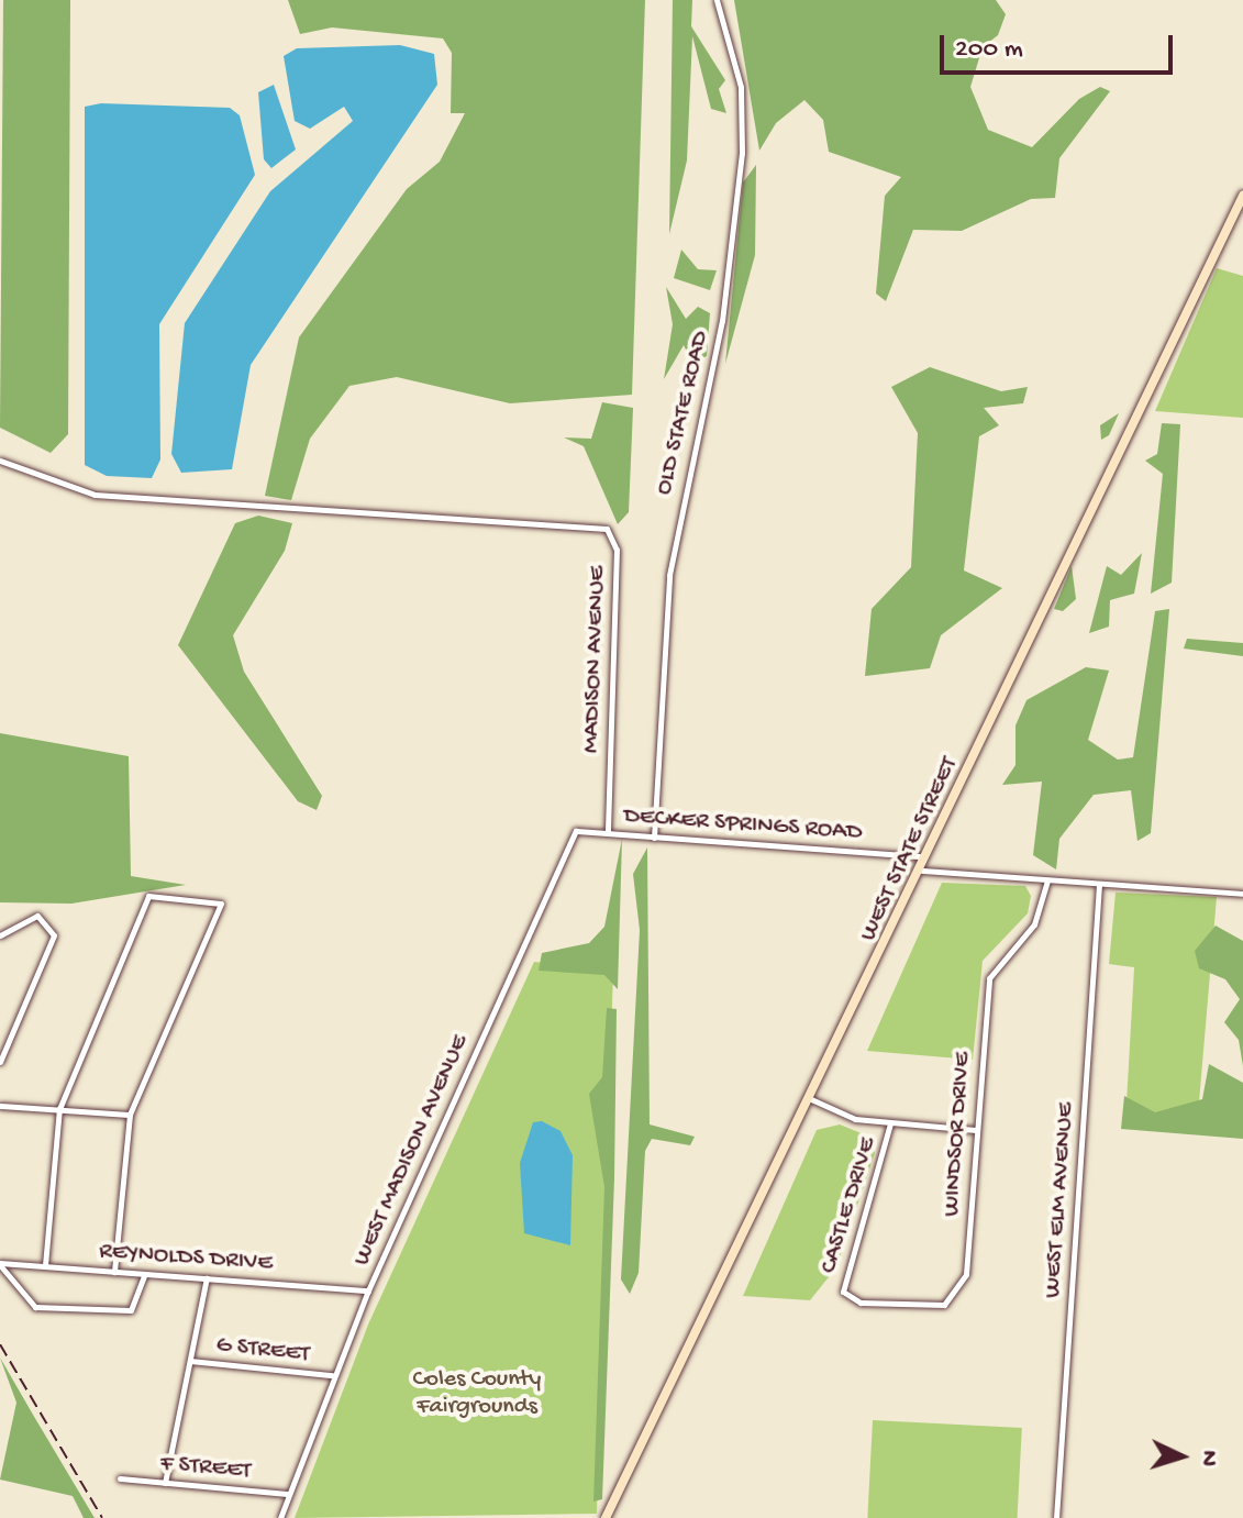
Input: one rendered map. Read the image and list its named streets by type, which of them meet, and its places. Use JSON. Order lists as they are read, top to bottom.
{
  "streets": {
    "street": [
      "OLD STATE ROAD",
      "MADISON AVENUE",
      "DECKER SPRINGS ROAD",
      "WEST STATE STREET",
      "WINDSOR DRIVE",
      "WEST MADISON AVENUE",
      "WEST ELM AVENUE",
      "CASTLE DRIVE",
      "REYNOLDS DRIVE",
      "G STREET",
      "F STREET"
    ]
  },
  "crossings": [
    ["OLD STATE ROAD", "DECKER SPRINGS ROAD"],
    ["MADISON AVENUE", "DECKER SPRINGS ROAD"],
    ["MADISON AVENUE", "WEST MADISON AVENUE"],
    ["DECKER SPRINGS ROAD", "WEST STATE STREET"],
    ["DECKER SPRINGS ROAD", "WEST MADISON AVENUE"],
    ["WINDSOR DRIVE", "CASTLE DRIVE"],
    ["WEST MADISON AVENUE", "REYNOLDS DRIVE"],
    ["WEST MADISON AVENUE", "G STREET"],
    ["WEST MADISON AVENUE", "F STREET"]
  ],
  "parks": ["Coles County Fairgrounds"],
  "scale_bar": "200 m",
  "north": "right"
}
